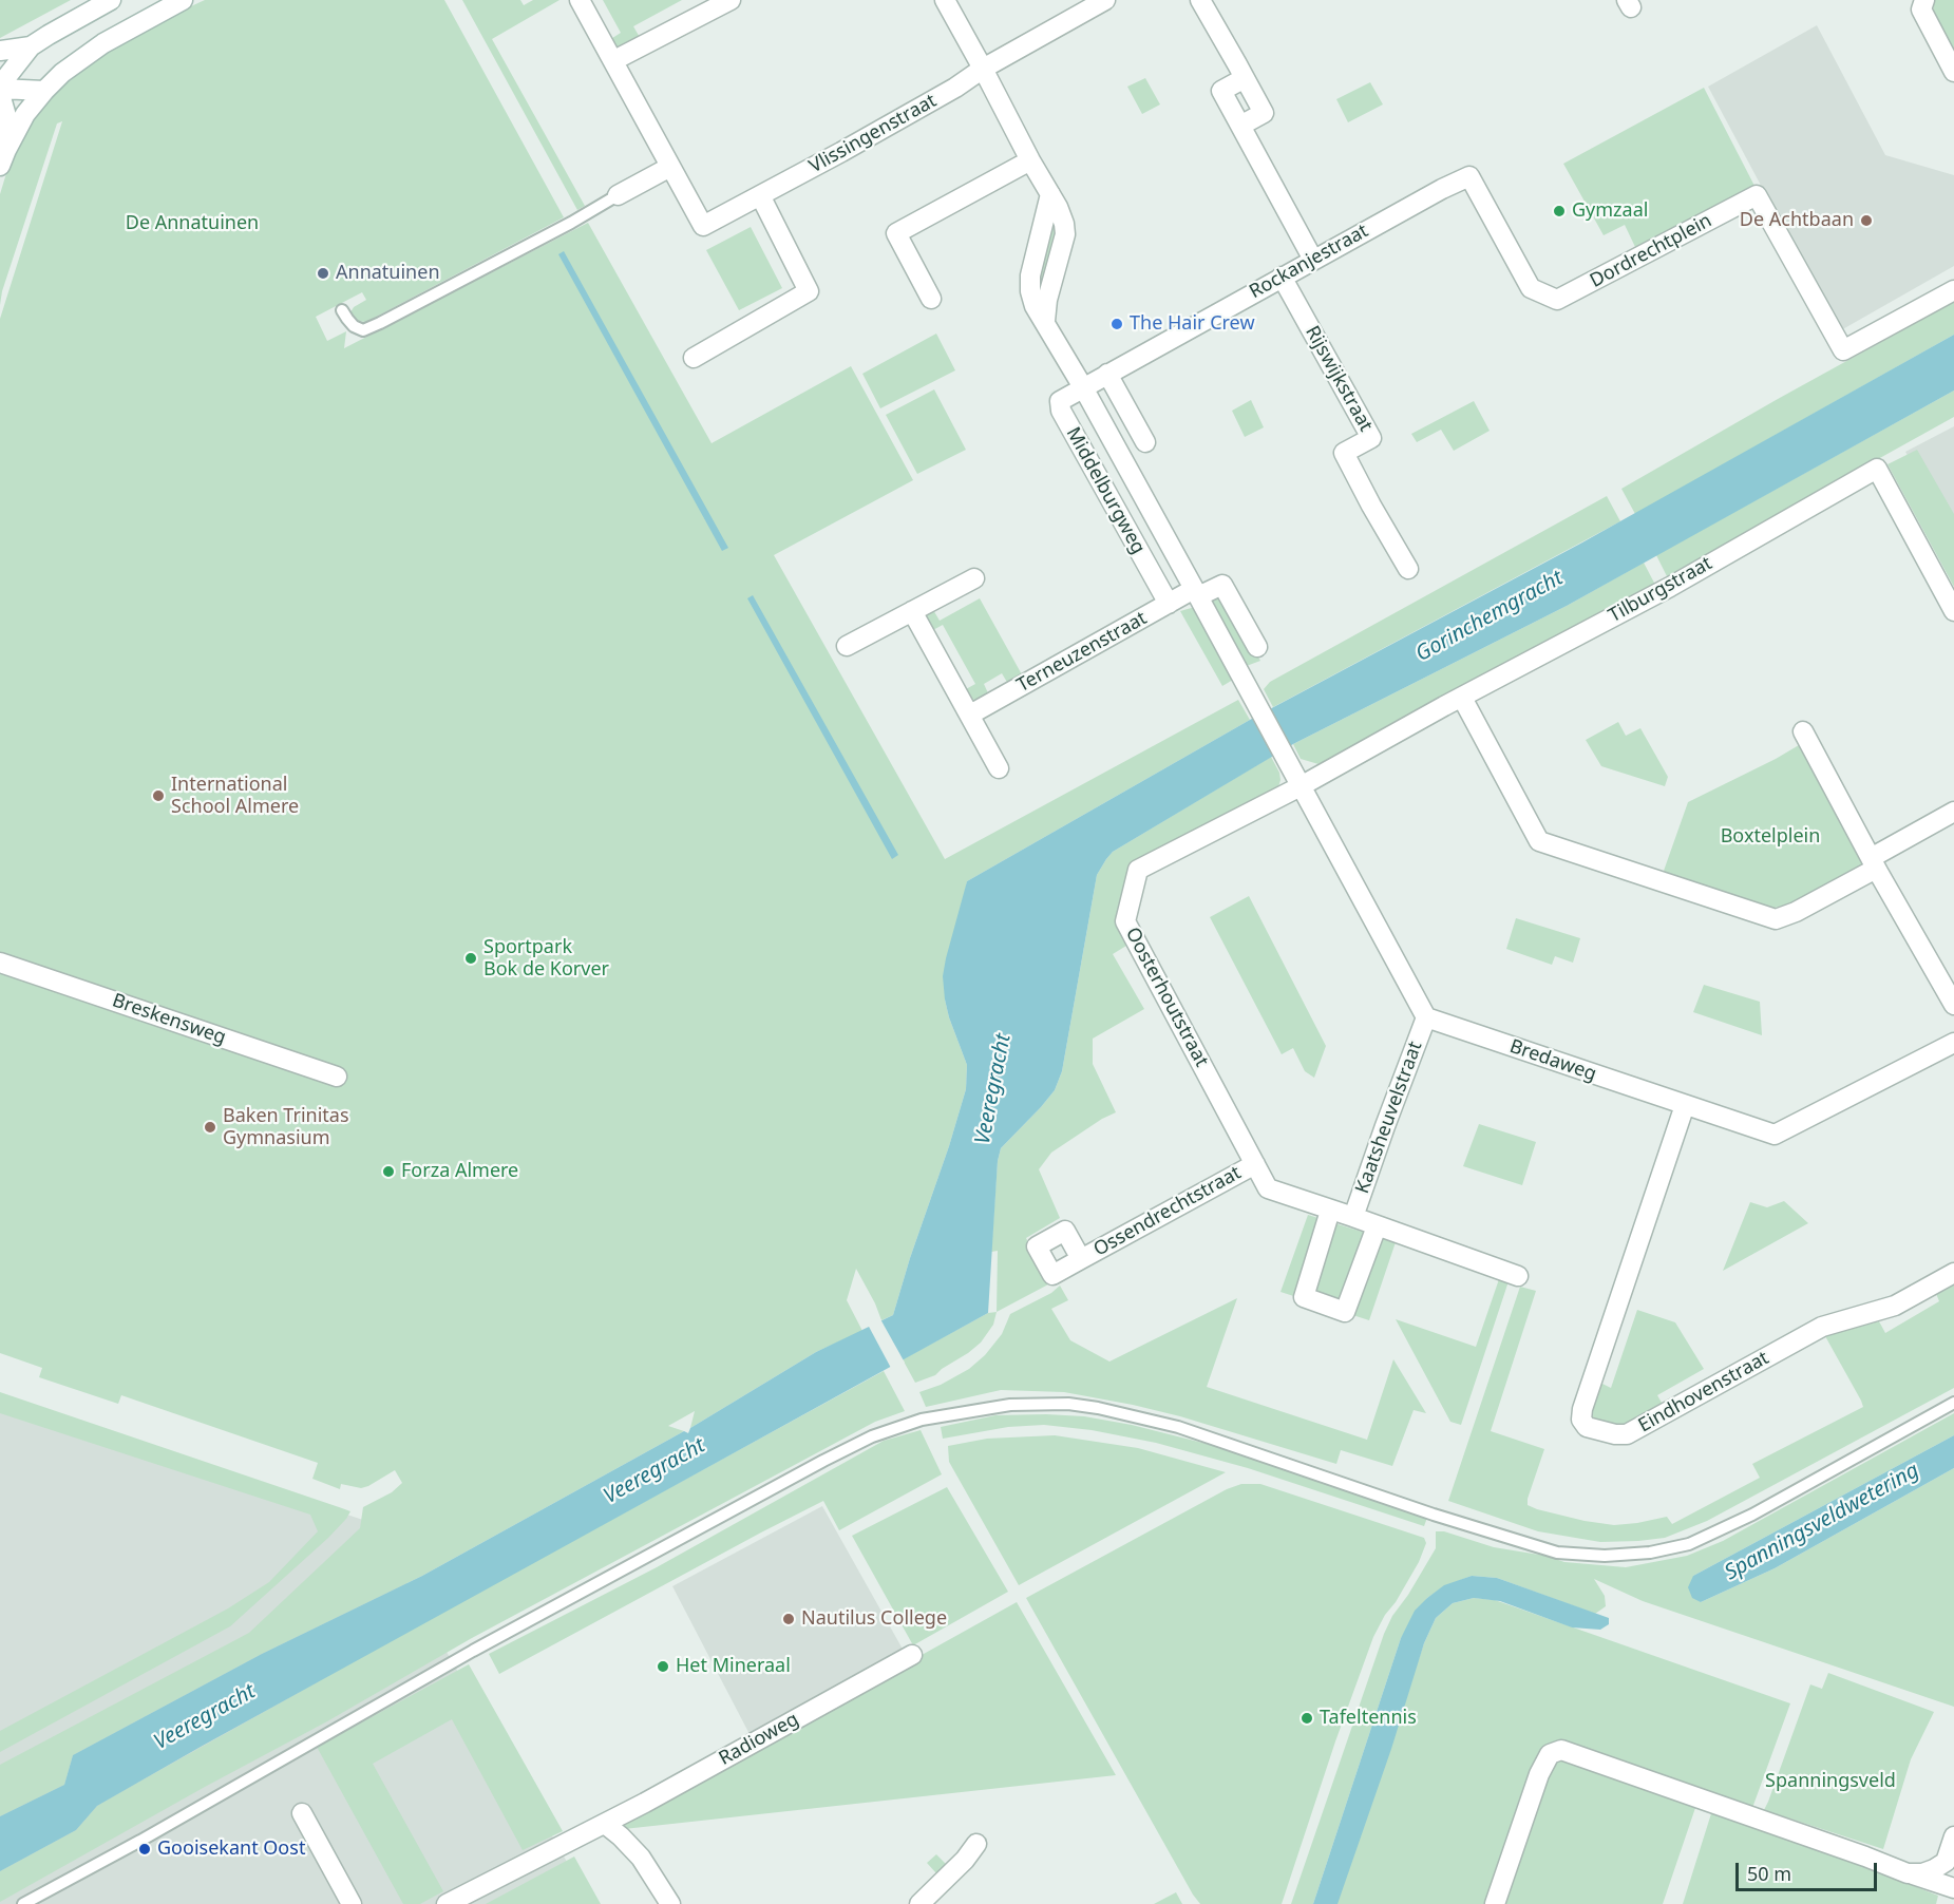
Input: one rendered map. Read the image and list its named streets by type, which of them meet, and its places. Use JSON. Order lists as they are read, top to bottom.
{
  "streets": {
    "street": [
      "Vlissingenstraat",
      "Dordrechtplein",
      "Rockanjestraat",
      "Rijswijkstraat",
      "Middelburgweg",
      "Tilburgstraat",
      "Terneuzenstraat",
      "Oosterhoutstraat",
      "Breskensweg",
      "Bredaweg",
      "Kaatsheuvelstraat",
      "Ossendrechtstraat",
      "Eindhovenstraat",
      "Radioweg"
    ]
  },
  "crossings": [
    ["Vlissingenstraat", "Middelburgweg"],
    ["Dordrechtplein", "Rockanjestraat"],
    ["Rockanjestraat", "Rijswijkstraat"],
    ["Rockanjestraat", "Middelburgweg"],
    ["Middelburgweg", "Tilburgstraat"],
    ["Middelburgweg", "Terneuzenstraat"],
    ["Middelburgweg", "Oosterhoutstraat"],
    ["Tilburgstraat", "Oosterhoutstraat"],
    ["Oosterhoutstraat", "Kaatsheuvelstraat"],
    ["Oosterhoutstraat", "Ossendrechtstraat"],
    ["Bredaweg", "Kaatsheuvelstraat"],
    ["Bredaweg", "Eindhovenstraat"]
  ],
  "water": ["Gorinchemgracht", "Veeregracht", "Spanningsveldwetering"],
  "parks": ["De Annatuinen", "Boxtelplein", "Spanningsveld"],
  "places": [
    "Gymzaal",
    "De Achtbaan",
    "Annatuinen",
    "The Hair Crew",
    "International School Almere",
    "Sportpark Bok de Korver",
    "Baken Trinitas Gymnasium",
    "Forza Almere",
    "Nautilus College",
    "Het Mineraal",
    "Tafeltennis",
    "Gooisekant Oost"
  ],
  "scale_bar": "50 m"
}
